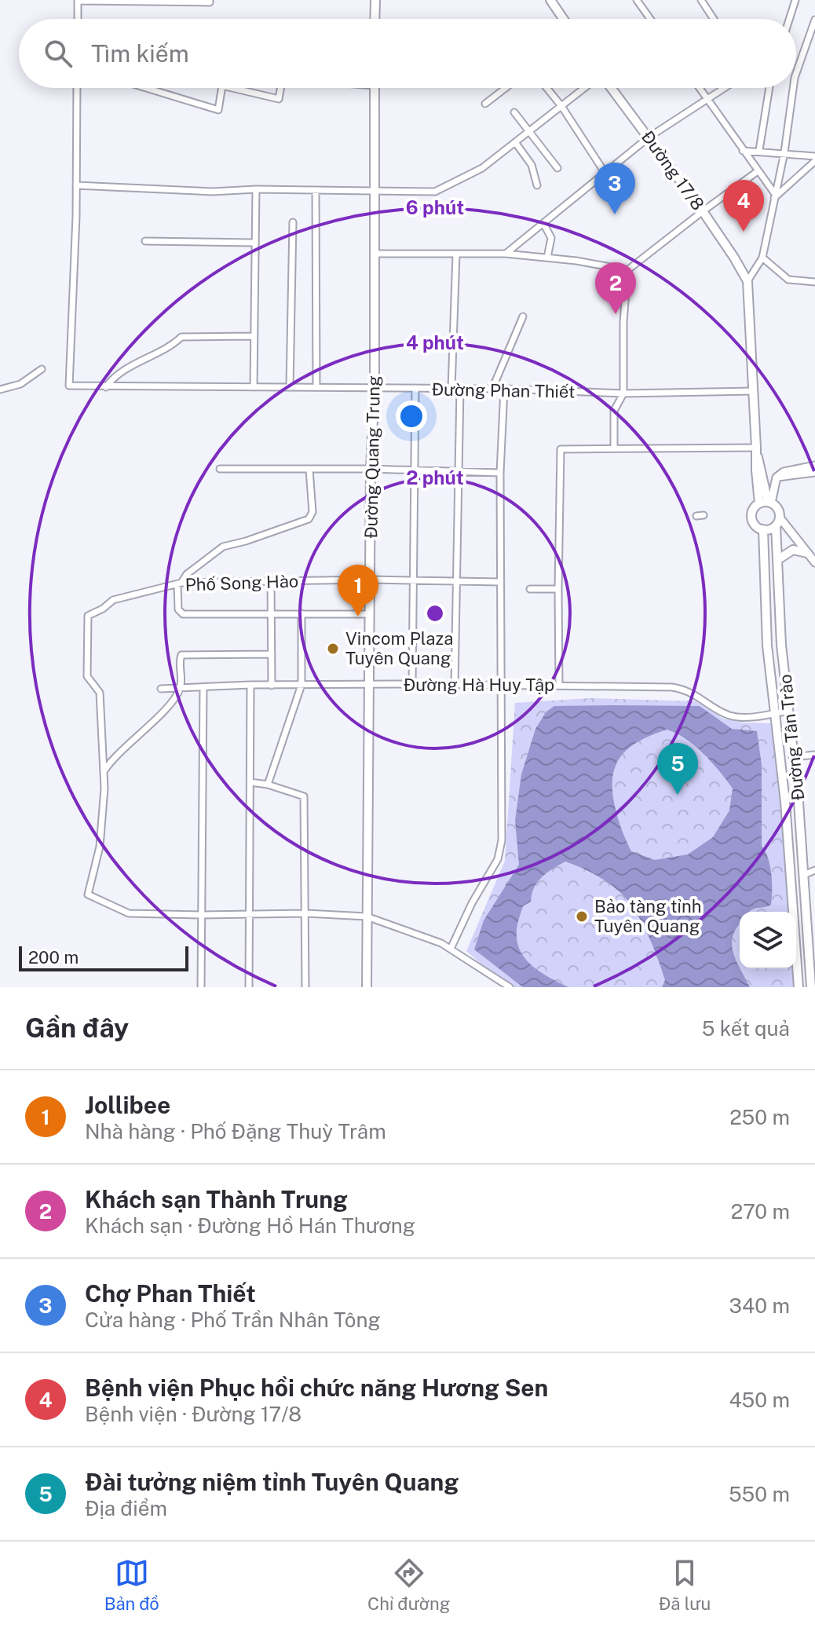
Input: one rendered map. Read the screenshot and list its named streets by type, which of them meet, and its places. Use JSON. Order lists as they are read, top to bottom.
{
  "streets": {
    "main road": ["Đường 17/8", "Đường Quang Trung", "Đường Tân Trào"],
    "street": ["Đường Phan Thiết", "Phố Song Hào", "Đường Hà Huy Tập"]
  },
  "crossings": [
    ["Đường 17/8", "Đường Phan Thiết"],
    ["Đường 17/8", "Đường Tân Trào"],
    ["Đường Phan Thiết", "Đường Quang Trung"],
    ["Đường Quang Trung", "Phố Song Hào"],
    ["Đường Quang Trung", "Đường Hà Huy Tập"],
    ["Đường Hà Huy Tập", "Đường Tân Trào"]
  ],
  "places": ["Vincom Plaza Tuyên Quang", "Bảo tàng tỉnh Tuyên Quang"],
  "scale_bar": "200 m",
  "page": {
    "search": "Tìm kiếm",
    "pins": [
      "3",
      "4",
      "2",
      "1",
      "5"
    ],
    "scale": "200 m",
    "heading": ["Gần đây", "5 kết quả"],
    "list": [
      {
        "mark": "1",
        "name": "Jollibee",
        "note": "Nhà hàng · Phố Đặng Thuỳ Trâm",
        "value": "250 m"
      },
      {
        "mark": "2",
        "name": "Khách sạn Thành Trung",
        "note": "Khách sạn · Đường Hồ Hán Thương",
        "value": "270 m"
      },
      {
        "mark": "3",
        "name": "Chợ Phan Thiết",
        "note": "Cửa hàng · Phố Trần Nhân Tông",
        "value": "340 m"
      },
      {
        "mark": "4",
        "name": "Bệnh viện Phục hồi chức năng Hương Sen",
        "note": "Bệnh viện · Đường 17/8",
        "value": "450 m"
      },
      {
        "mark": "5",
        "name": "Đài tưởng niệm tỉnh Tuyên Quang",
        "note": "Địa điểm",
        "value": "550 m"
      }
    ],
    "nav": ["Bản đồ", "Chỉ đường", "Đã lưu"]
  },
  "rings": ["6 phút", "4 phút", "2 phút"]
}
